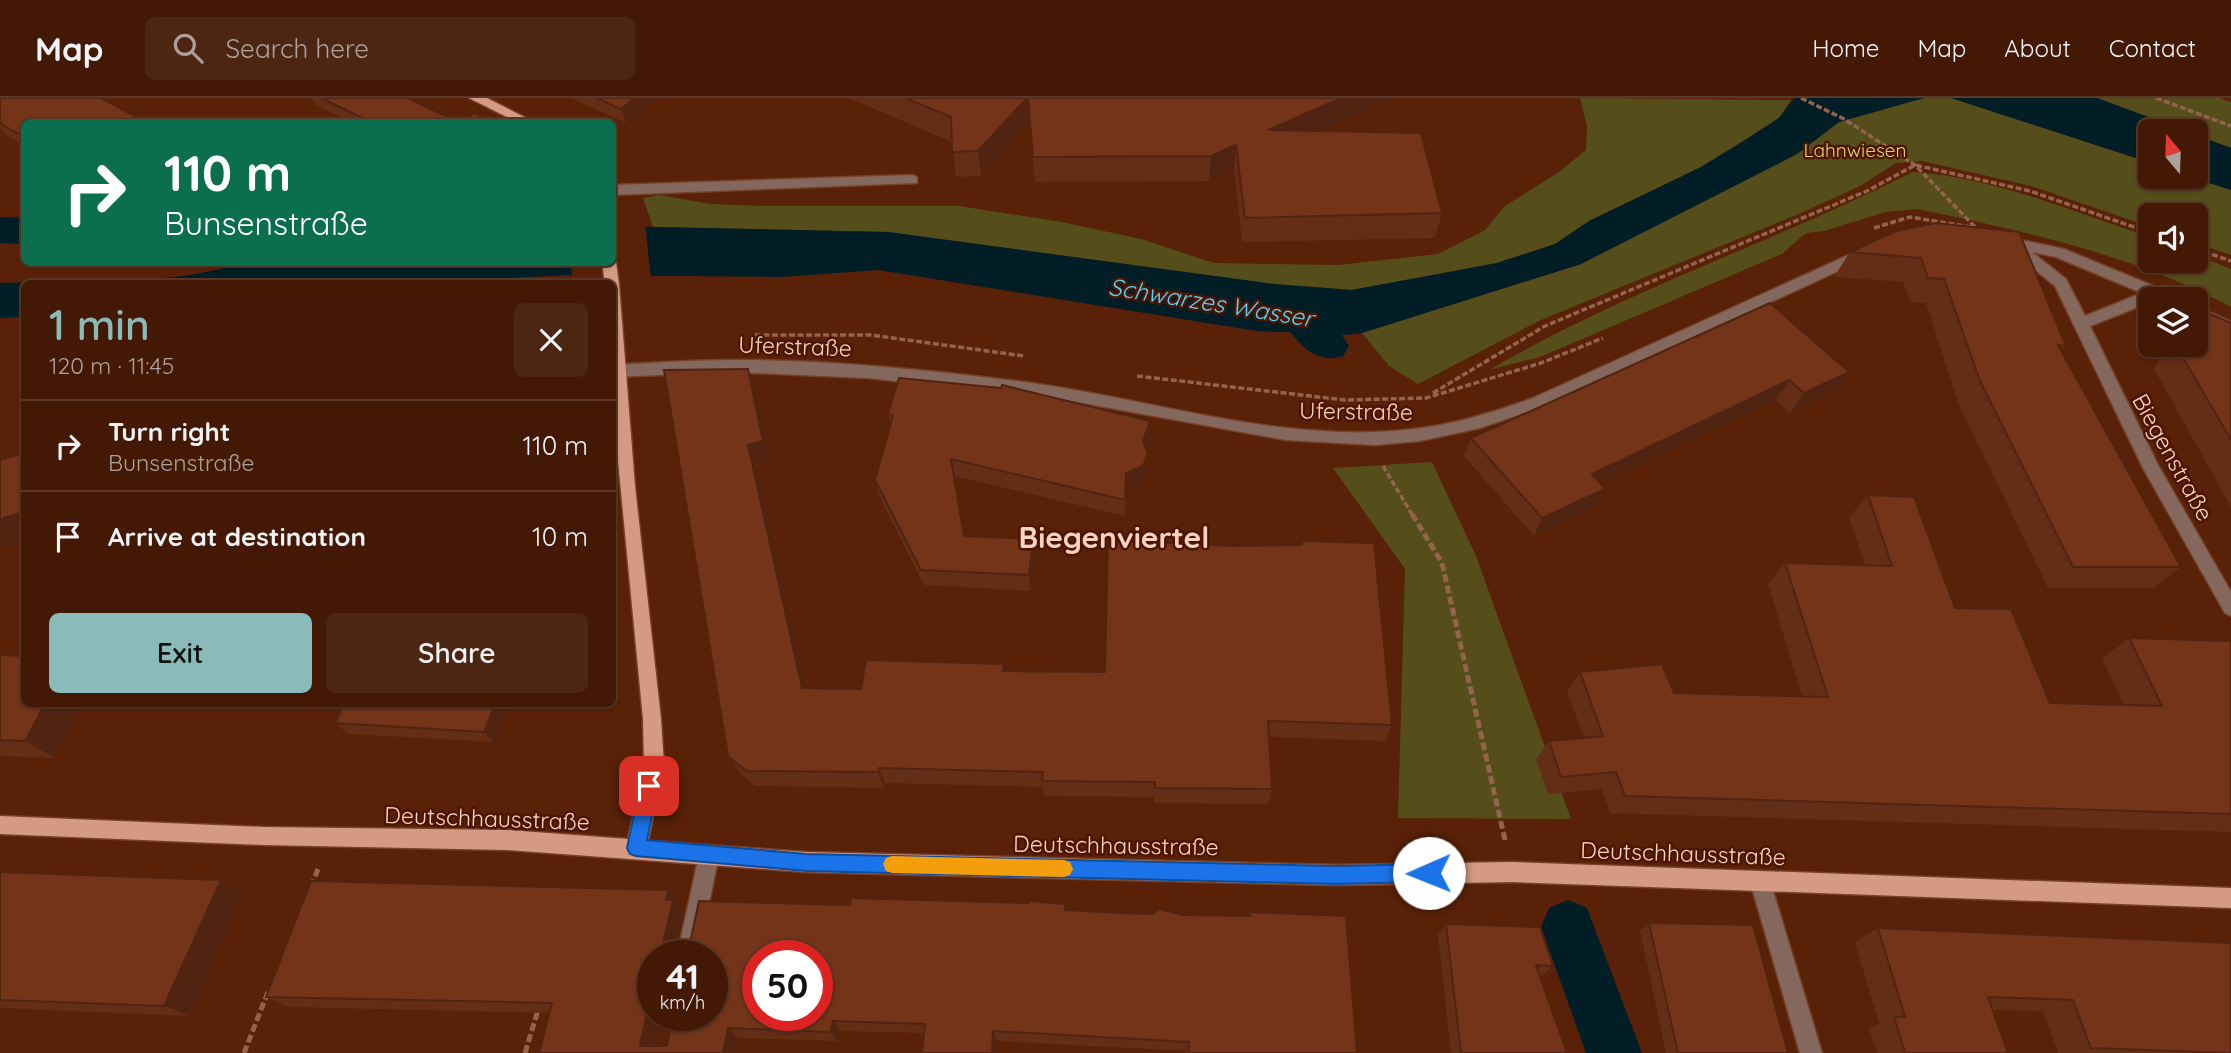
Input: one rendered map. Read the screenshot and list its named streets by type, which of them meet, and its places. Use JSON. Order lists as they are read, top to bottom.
{
  "streets": {
    "main road": ["Deutschhausstraße"],
    "street": ["Uferstraße", "Biegenstraße"]
  },
  "districts": ["Biegenviertel"],
  "water": ["Schwarzes Wasser"],
  "parks": ["Lahnwiesen"],
  "north": "top",
  "page": {
    "header": "Map",
    "search": "Search here",
    "nav": [
      "Home",
      "Map",
      "About",
      "Contact"
    ],
    "turn": ["110 m", "Bunsenstraße"],
    "heading": ["1 min", "120 m · 11:45"],
    "list": [
      {
        "name": "Turn right",
        "note": "Bunsenstraße",
        "value": "110 m"
      },
      {
        "name": "Arrive at destination",
        "value": "10 m"
      }
    ],
    "buttons": ["Exit", "Share"],
    "speed": "41 km/h",
    "limit": "50"
  }
}
